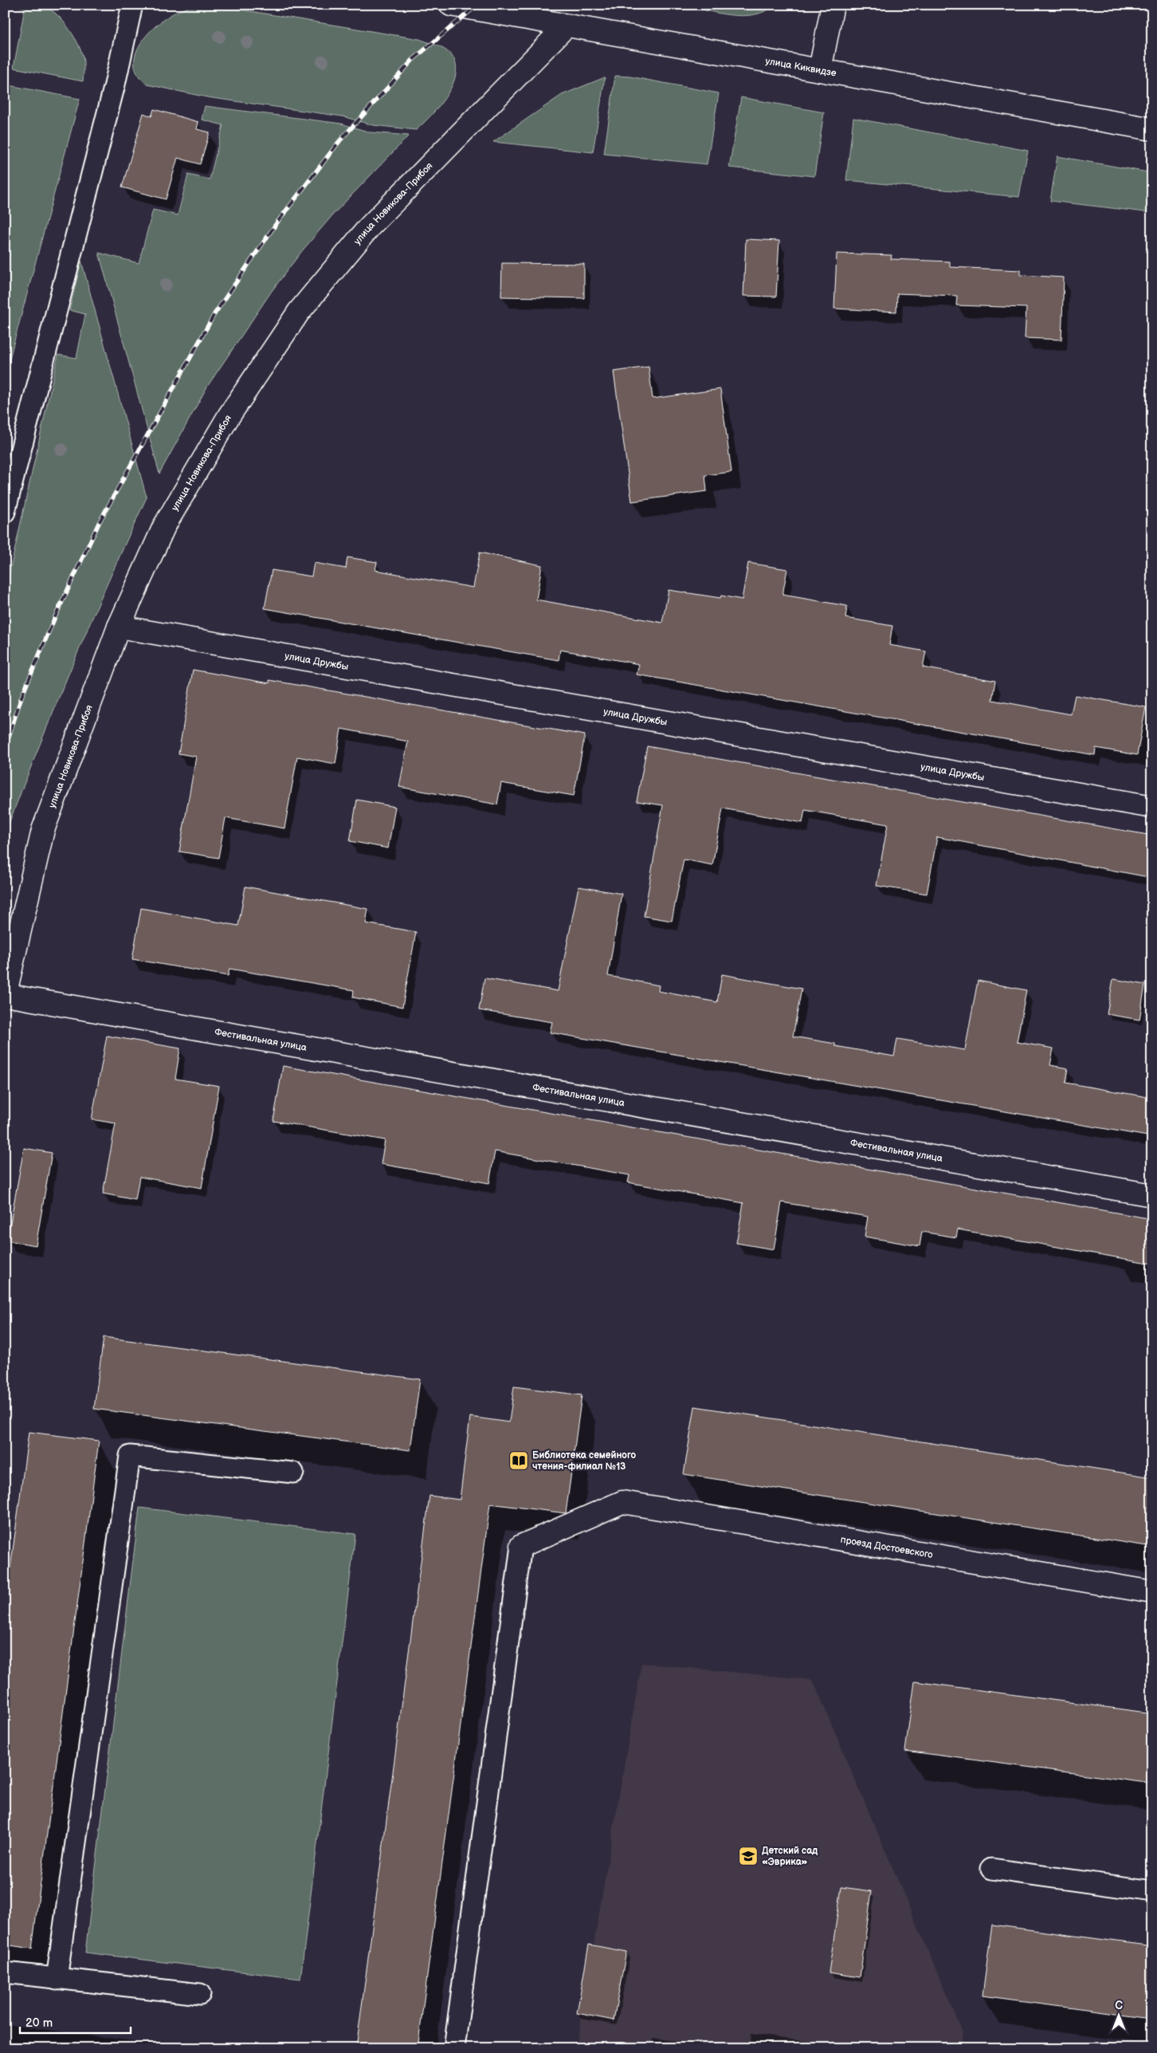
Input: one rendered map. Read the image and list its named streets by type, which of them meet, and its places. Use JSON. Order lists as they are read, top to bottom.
{
  "streets": {
    "street": [
      "улица Киквидзе",
      "улица Новикова-Прибоя",
      "улица Дружбы",
      "Фестивальная улица",
      "проезд Достоевского"
    ]
  },
  "crossings": [
    ["улица Киквидзе", "улица Новикова-Прибоя"],
    ["улица Новикова-Прибоя", "улица Дружбы"],
    ["улица Новикова-Прибоя", "Фестивальная улица"]
  ],
  "places": {
    "library": ["Библиотека семейного чтения-филиал №13"],
    "school or university": ["Детский сад «Эврика»"]
  },
  "scale_bar": "20 m",
  "north": "top"
}
